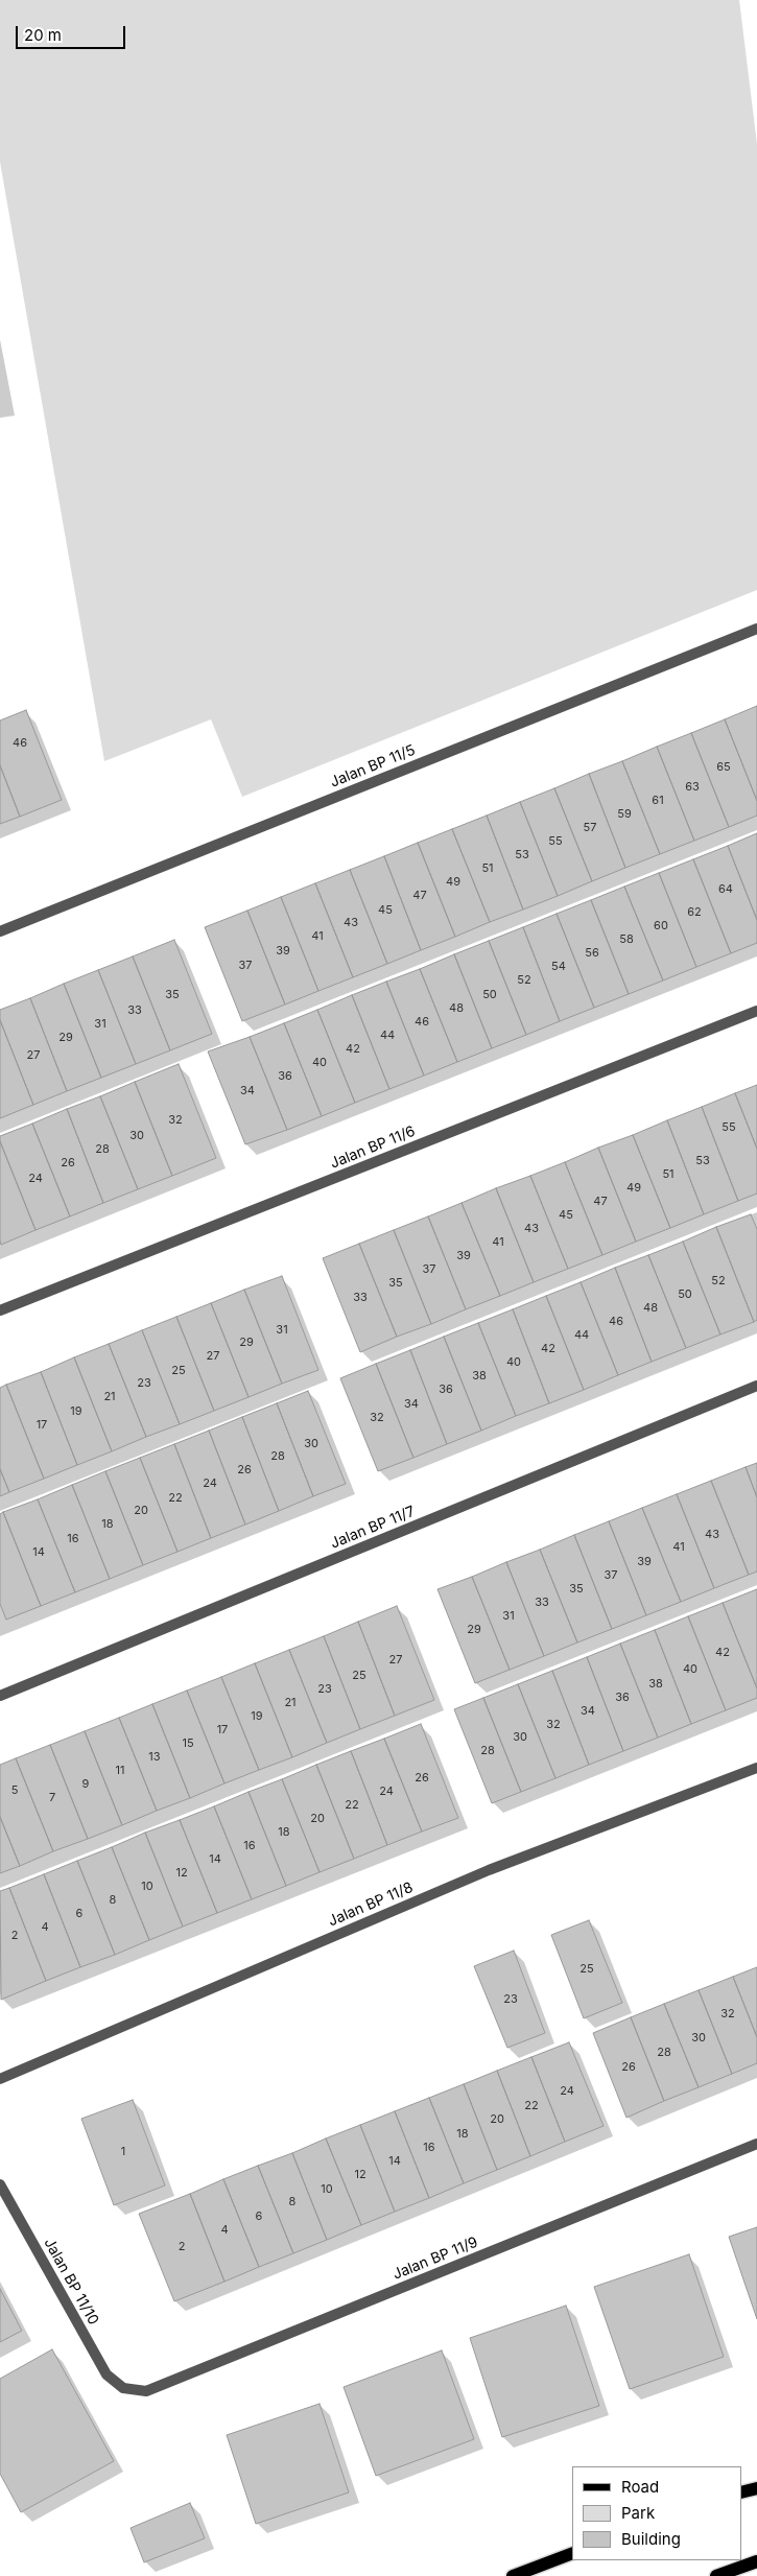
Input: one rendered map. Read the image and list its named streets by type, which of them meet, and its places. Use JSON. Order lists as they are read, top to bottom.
{
  "streets": {
    "street": [
      "Jalan BP 11/5",
      "Jalan BP 11/6",
      "Jalan BP 11/7",
      "Jalan BP 11/8",
      "Jalan BP 11/9",
      "Jalan BP 11/10"
    ]
  },
  "crossings": [
    ["Jalan BP 11/9", "Jalan BP 11/10"]
  ],
  "house_numbers": [
    "46",
    "65",
    "63",
    "61",
    "59",
    "57",
    "55",
    "53",
    "51",
    "49",
    "64",
    "47",
    "45",
    "62",
    "43",
    "60",
    "41",
    "58",
    "39",
    "56",
    "37",
    "54",
    "52",
    "35",
    "50",
    "48",
    "33",
    "46",
    "31",
    "44",
    "29",
    "42",
    "27",
    "40",
    "36",
    "34",
    "32",
    "55",
    "30",
    "28",
    "53",
    "26",
    "51",
    "24",
    "49",
    "47",
    "45",
    "43",
    "41",
    "39",
    "37",
    "52",
    "35",
    "50",
    "33",
    "48",
    "46",
    "31",
    "44",
    "29",
    "42",
    "27",
    "40",
    "25",
    "38",
    "23",
    "36",
    "21",
    "34",
    "19",
    "32",
    "17",
    "30",
    "28",
    "26",
    "24",
    "22",
    "20",
    "18",
    "43",
    "16",
    "41",
    "14",
    "39",
    "37",
    "35",
    "33",
    "31",
    "29",
    "42",
    "27",
    "40",
    "25",
    "38",
    "23",
    "36",
    "21",
    "34",
    "19",
    "32",
    "17",
    "30",
    "15",
    "28",
    "13",
    "11",
    "26",
    "9",
    "5",
    "24",
    "7",
    "22",
    "20",
    "18",
    "16",
    "14",
    "12",
    "10",
    "8",
    "6",
    "4",
    "2",
    "25",
    "23",
    "32",
    "30",
    "28",
    "26",
    "24",
    "22",
    "20",
    "18",
    "16",
    "1",
    "14",
    "12",
    "10",
    "8",
    "6",
    "4",
    "2"
  ],
  "legend": ["Road", "Park", "Building"],
  "scale_bar": "20 m"
}
